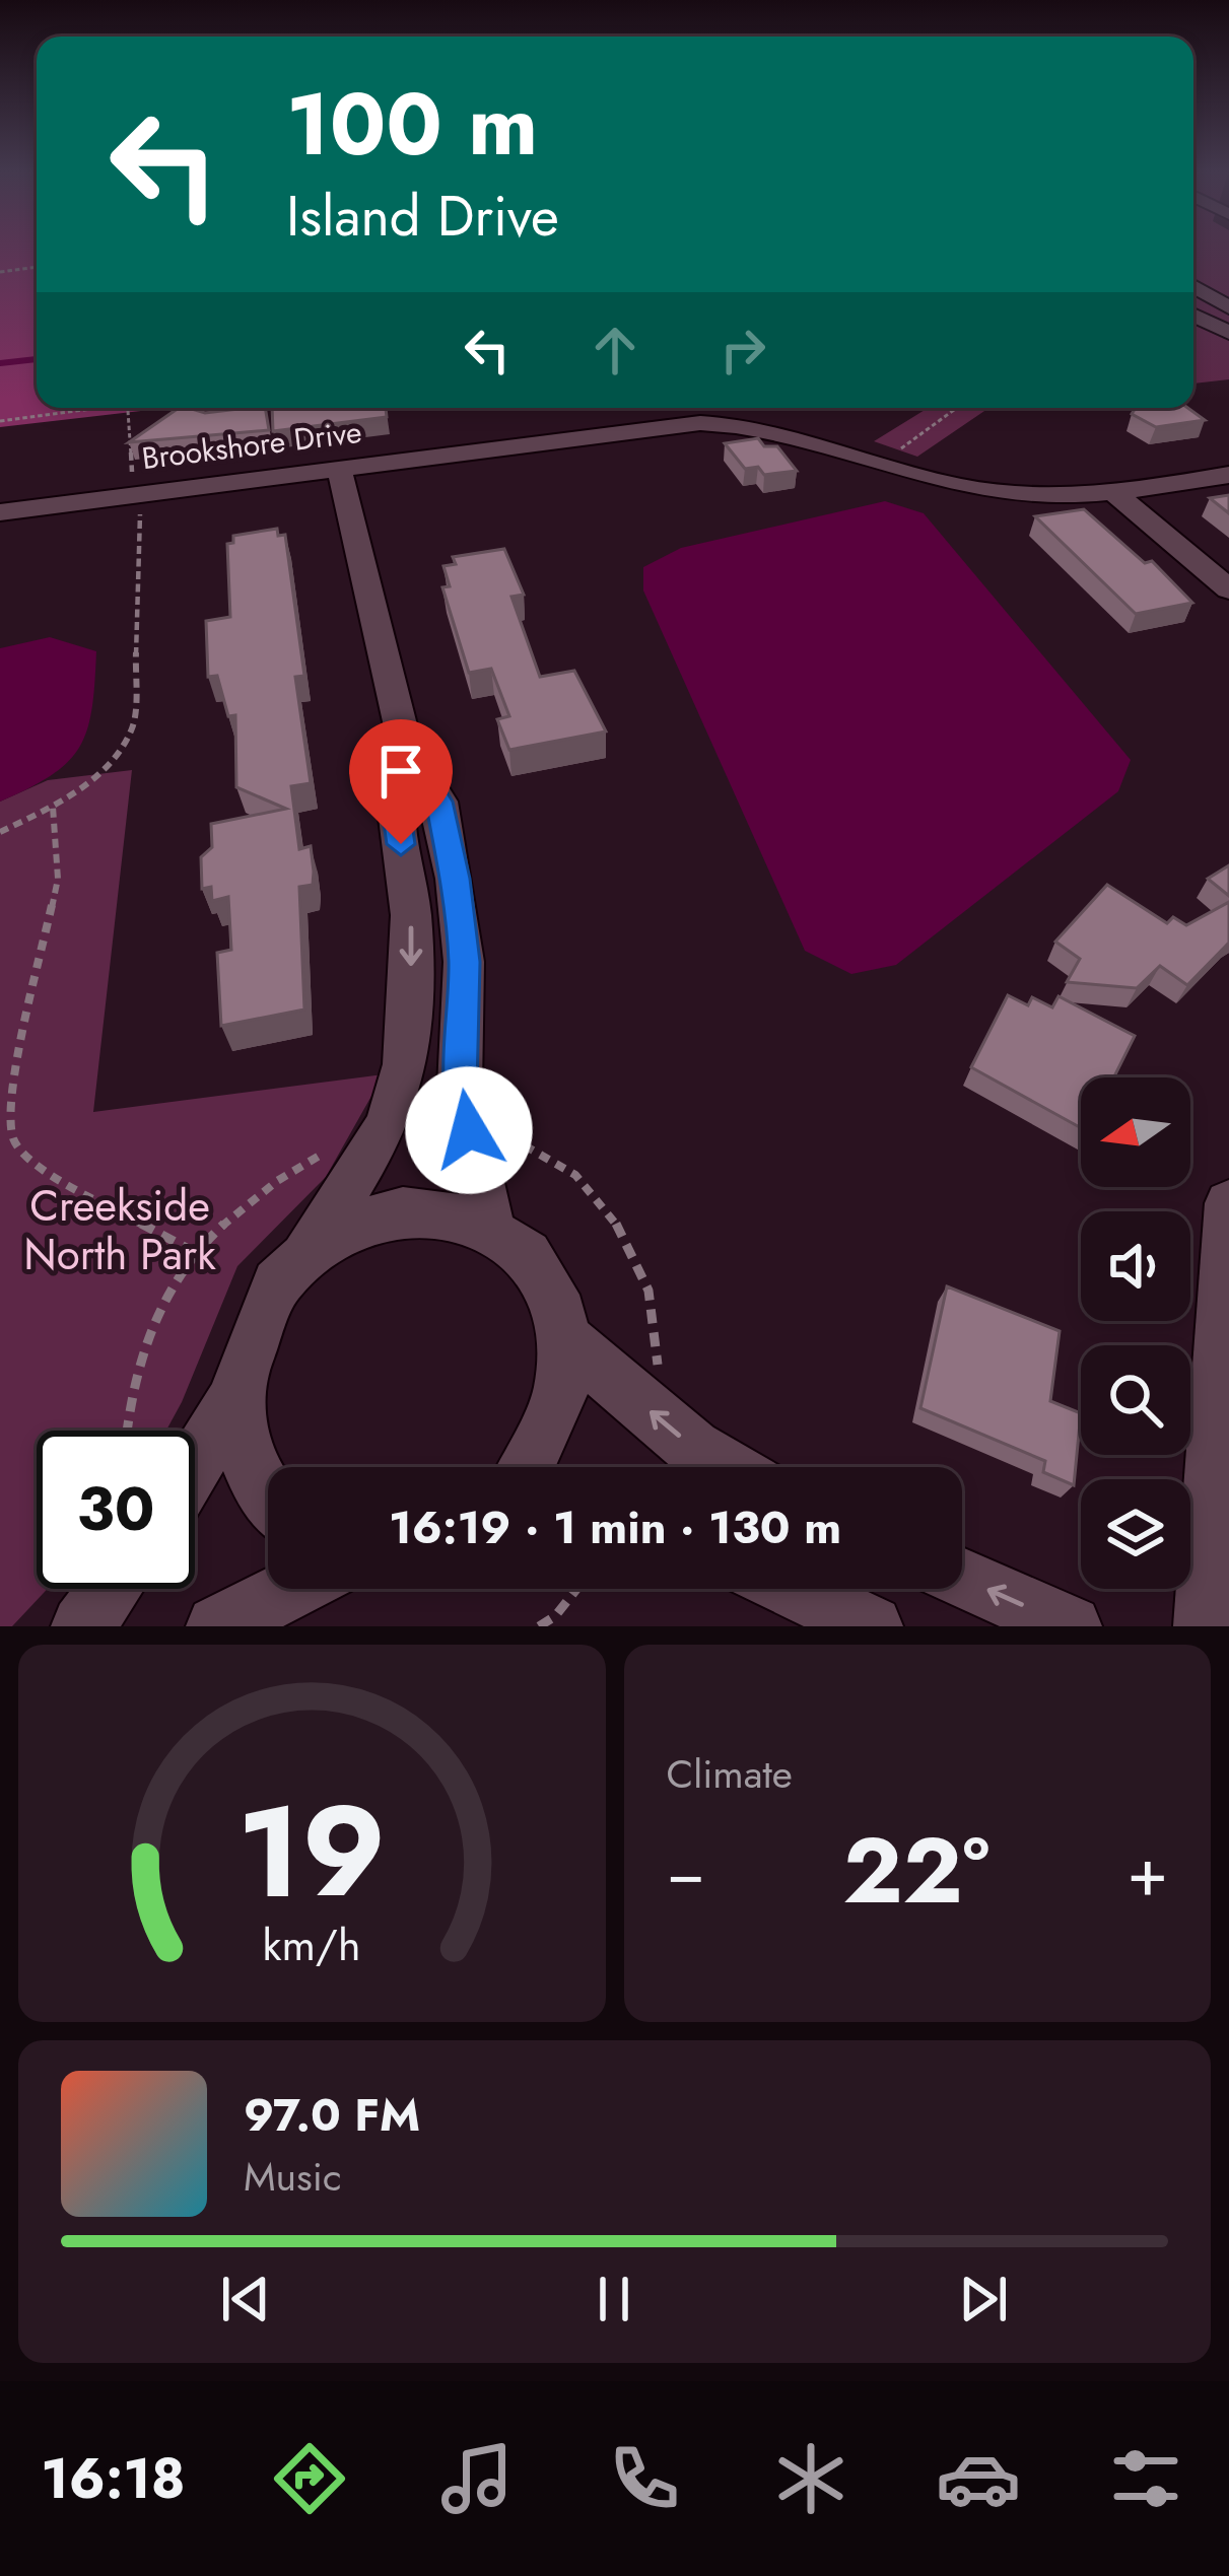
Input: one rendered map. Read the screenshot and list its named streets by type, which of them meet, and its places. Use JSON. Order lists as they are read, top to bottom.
{
  "streets": {
    "street": ["Brookshore Drive"]
  },
  "parks": ["Creekside North Park"],
  "north": "left",
  "page": {
    "turn": ["100 m", "Island Drive"],
    "limit": "30",
    "trip": "16:19 · 1 min · 130 m",
    "tile": "Climate",
    "heat": ["−", "22°", "+"],
    "song": ["97.0 FM", "Music"],
    "tabs": "16:18",
    "gauge": ["19", "km/h"]
  }
}
